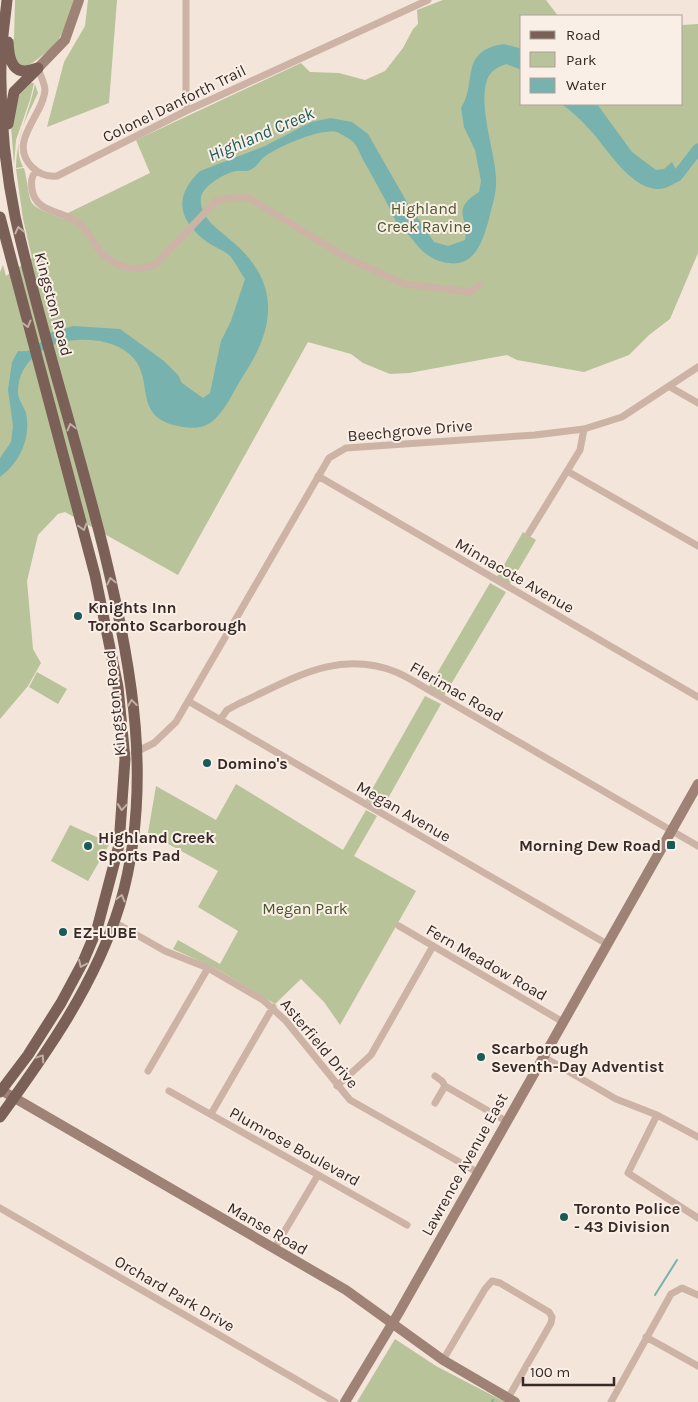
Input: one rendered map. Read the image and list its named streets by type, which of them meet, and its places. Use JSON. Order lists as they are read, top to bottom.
{
  "streets": {
    "main road": ["Kingston Road", "Lawrence Avenue East", "Manse Road"],
    "street": [
      "Colonel Danforth Trail",
      "Beechgrove Drive",
      "Minnacote Avenue",
      "Flerimac Road",
      "Megan Avenue",
      "Fern Meadow Road",
      "Asterfield Drive",
      "Plumrose Boulevard",
      "Orchard Park Drive"
    ]
  },
  "crossings": [
    ["Kingston Road", "Beechgrove Drive"],
    ["Kingston Road", "Asterfield Drive"],
    ["Kingston Road", "Manse Road"],
    ["Beechgrove Drive", "Minnacote Avenue"],
    ["Beechgrove Drive", "Megan Avenue"],
    ["Flerimac Road", "Megan Avenue"],
    ["Flerimac Road", "Lawrence Avenue East"],
    ["Megan Avenue", "Lawrence Avenue East"],
    ["Fern Meadow Road", "Lawrence Avenue East"],
    ["Asterfield Drive", "Lawrence Avenue East"],
    ["Lawrence Avenue East", "Manse Road"]
  ],
  "water": ["Highland Creek"],
  "parks": ["Highland Creek Ravine", "Megan Park"],
  "places": {
    "other": [
      "Knights Inn Toronto Scarborough",
      "Domino's",
      "Highland Creek Sports Pad",
      "EZ-LUBE",
      "Scarborough Seventh-Day Adventist",
      "Toronto Police - 43 Division"
    ],
    "transit": ["Morning Dew Road"]
  },
  "legend": ["Road", "Park", "Water"],
  "scale_bar": "100 m"
}
